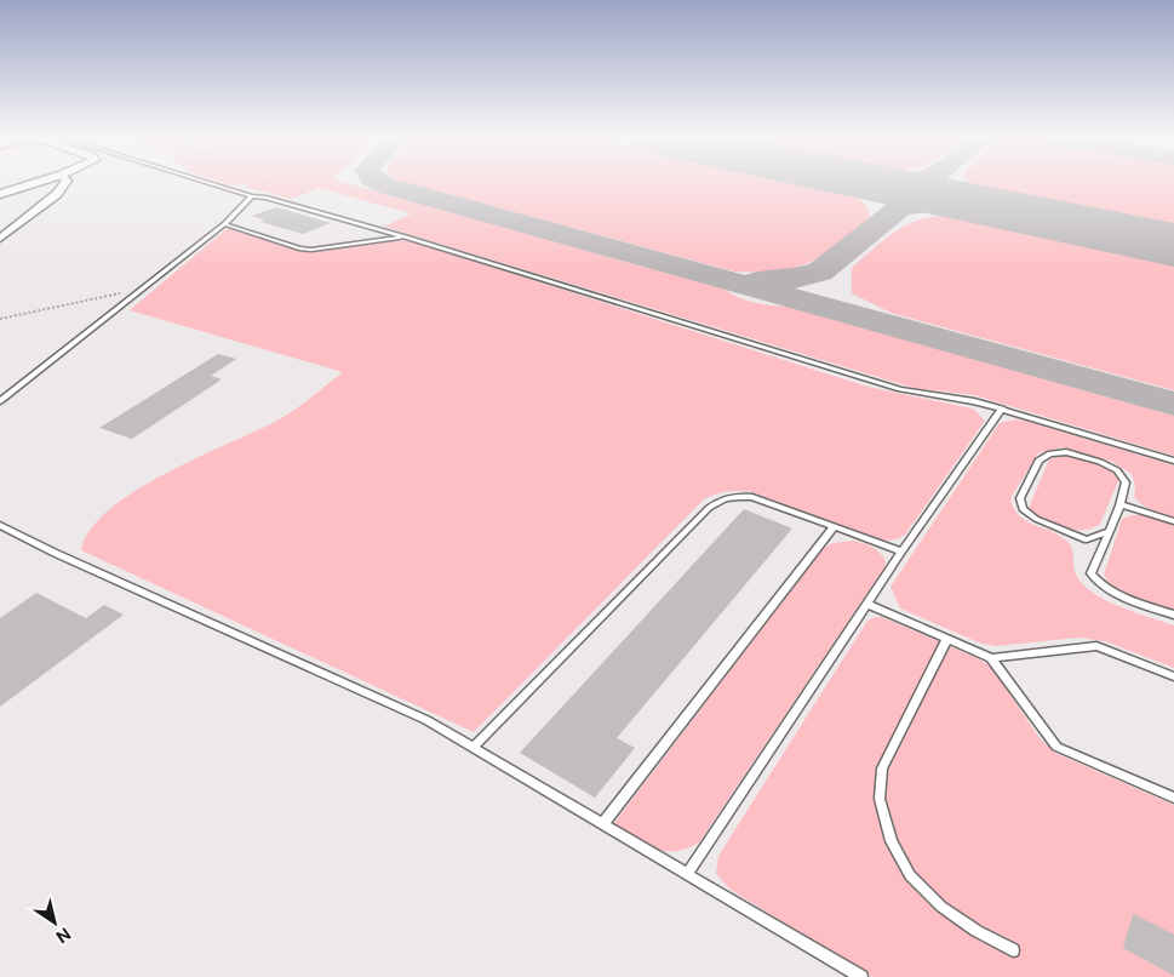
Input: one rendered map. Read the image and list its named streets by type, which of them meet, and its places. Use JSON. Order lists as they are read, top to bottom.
{
  "north": "bottom right"
}
